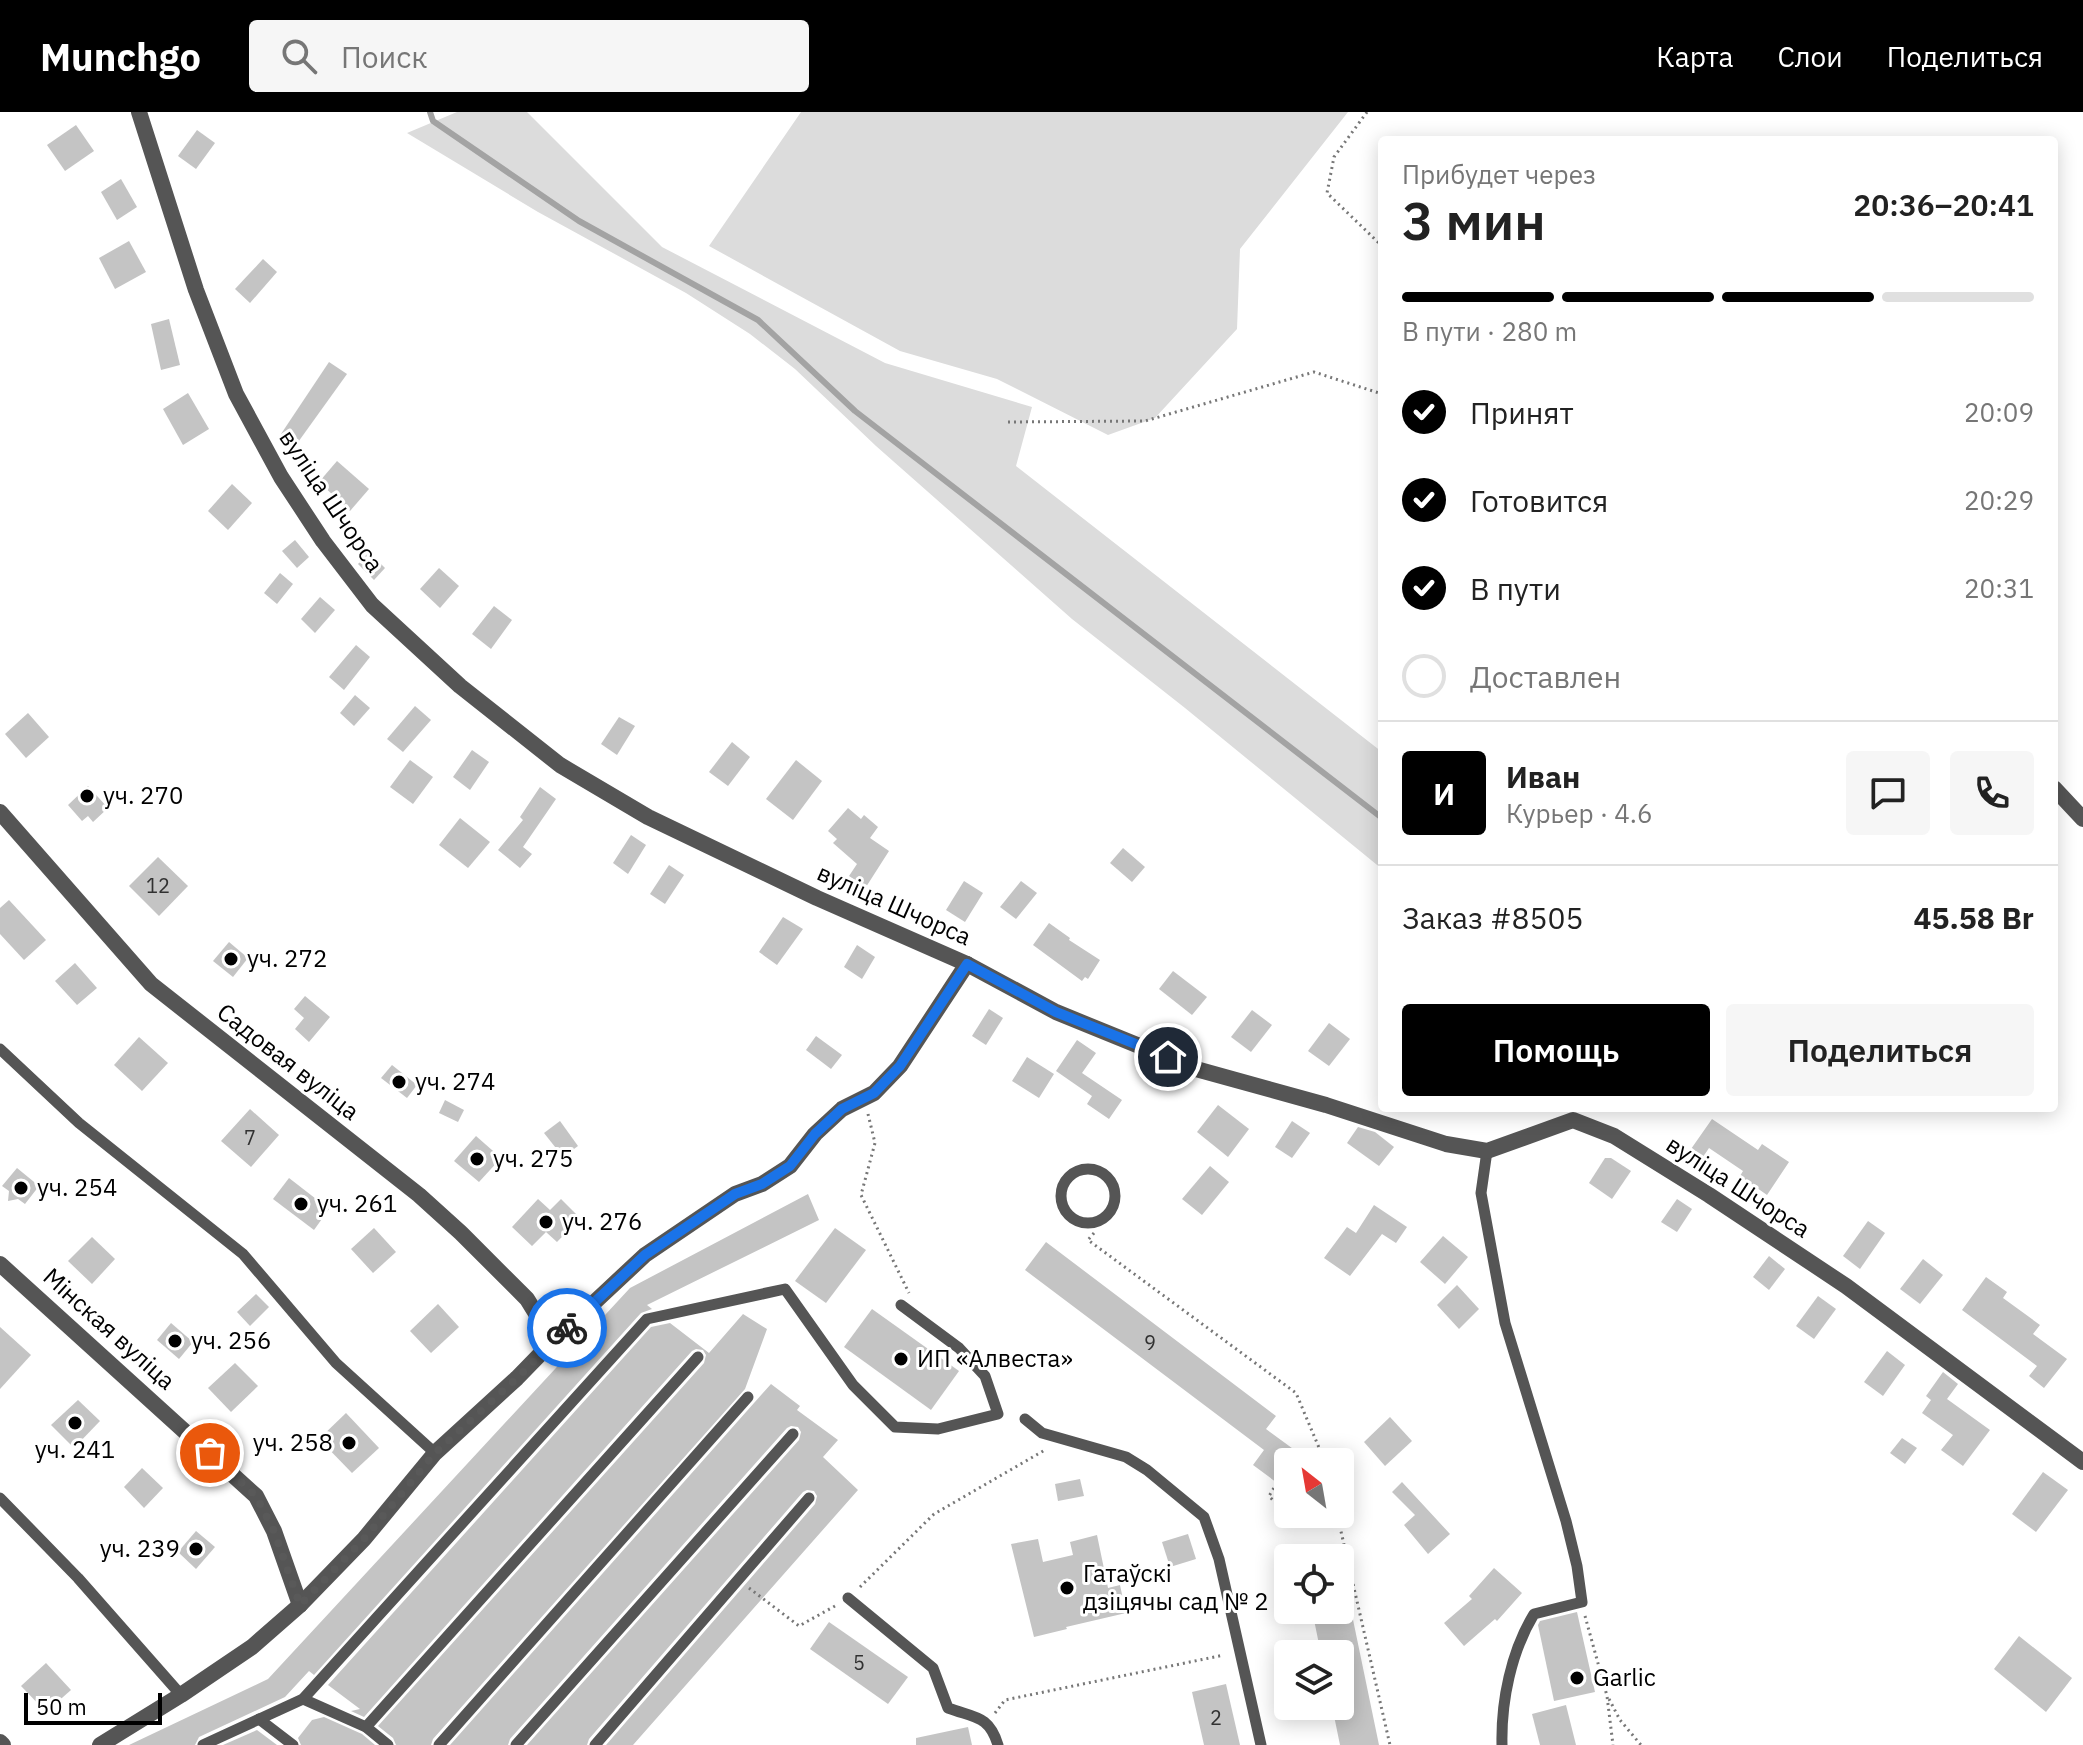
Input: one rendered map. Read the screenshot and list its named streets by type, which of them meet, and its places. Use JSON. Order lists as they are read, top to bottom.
{
  "streets": {
    "street": ["вуліца Шчорса", "Садовая вуліца", "Мінская вуліца"]
  },
  "places": [
    "уч. 270",
    "уч. 272",
    "уч. 274",
    "уч. 275",
    "уч. 254",
    "уч. 261",
    "уч. 276",
    "уч. 256",
    "ИП «Алвеста»",
    "уч. 241",
    "уч. 258",
    "уч. 239",
    "Гатаўскі дзіцячы сад № 2",
    "Garlic"
  ],
  "house_numbers": [
    "12",
    "7",
    "9",
    "5",
    "2"
  ],
  "scale_bar": "50 m",
  "north": "top left",
  "page": {
    "header": "Munchgo",
    "search": "Поиск",
    "nav": ["Карта", "Слои", "Поделиться"],
    "heading": ["3 мин", "Прибудет через", "20:36–20:41"],
    "panel": [
      "Иван",
      "Курьер · 4.6",
      "Заказ #8505",
      "45.58 Br"
    ],
    "bar": "В пути · 280 m",
    "list": [
      ["Принят", "20:09"],
      ["Готовится", "20:29"],
      ["В пути", "20:31"],
      "Доставлен"
    ],
    "round": "И",
    "buttons": ["Помощь", "Поделиться"],
    "scale": "50 m"
  }
}
